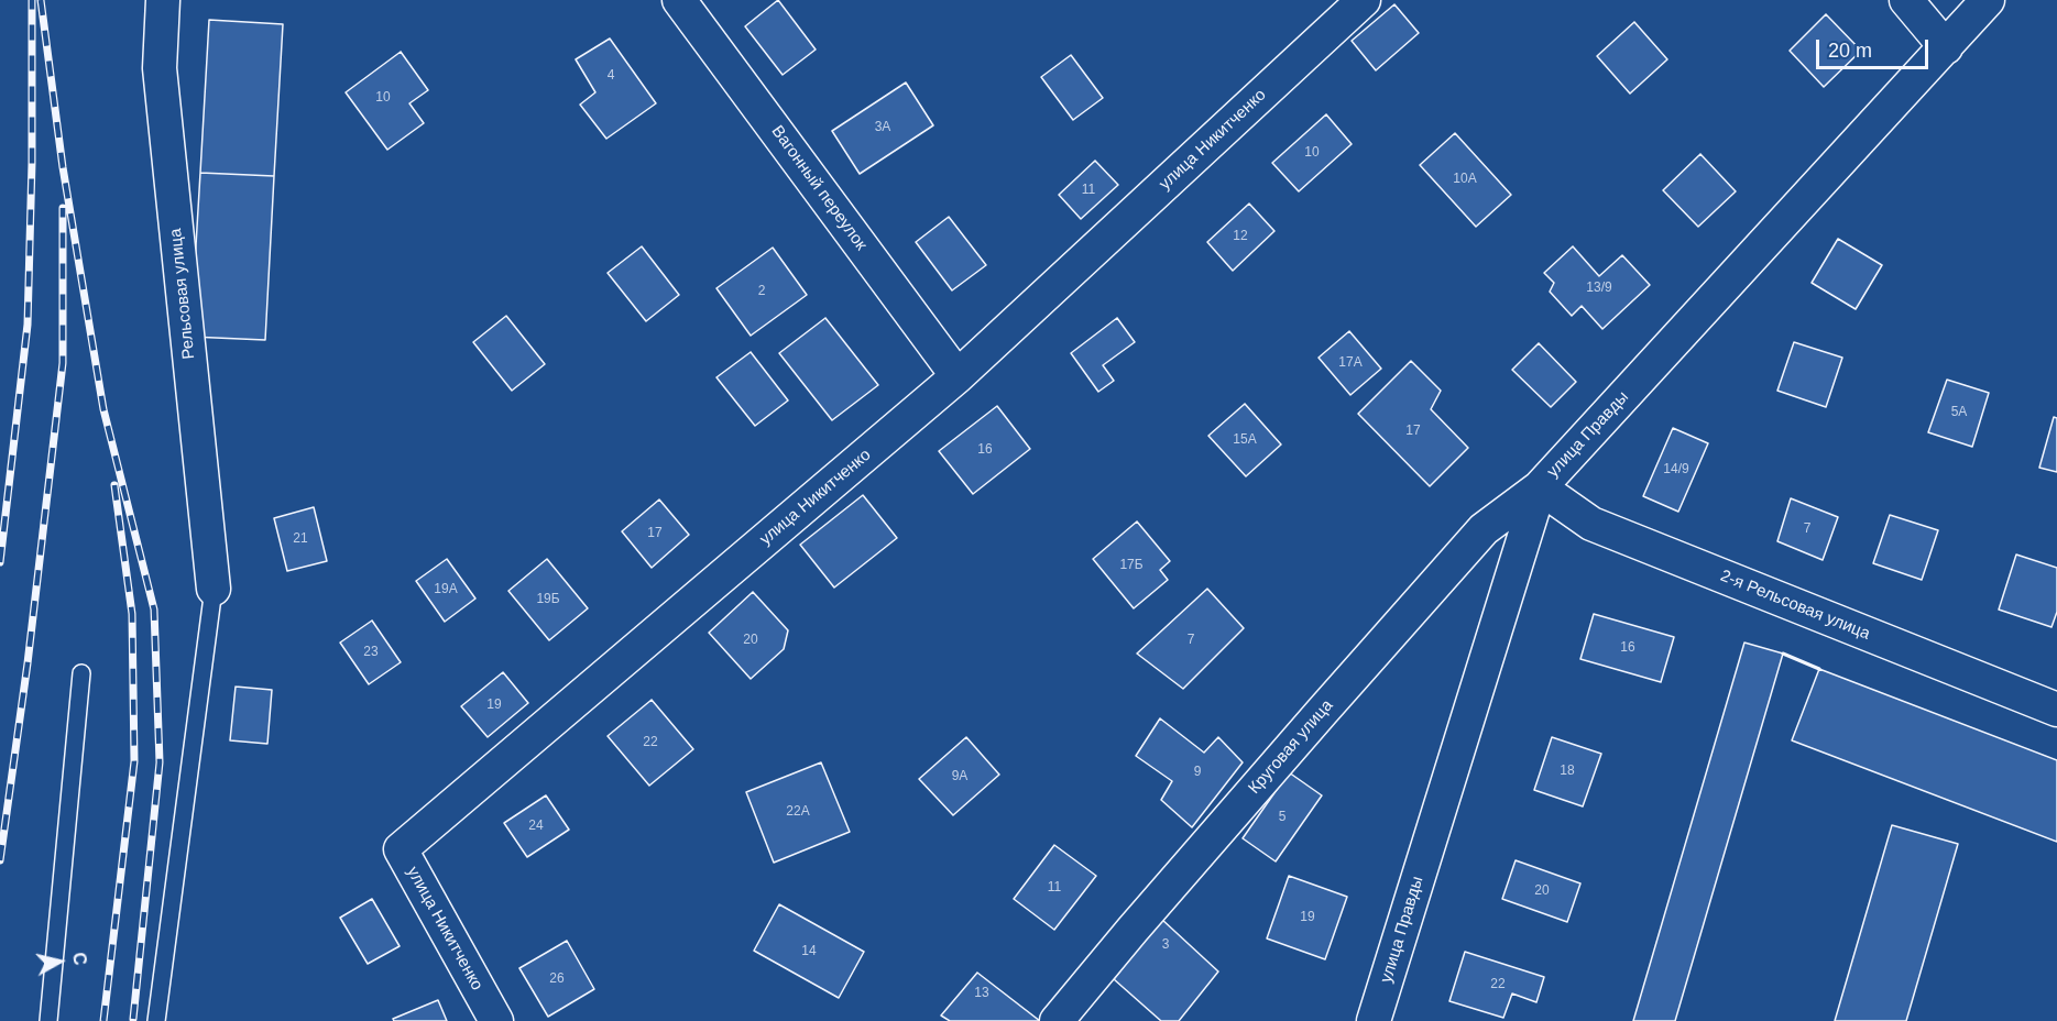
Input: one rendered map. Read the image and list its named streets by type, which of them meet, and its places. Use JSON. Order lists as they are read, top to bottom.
{
  "streets": {
    "street": [
      "улица Никитченко",
      "Вагонный переулок",
      "Рельсовая улица",
      "улица Правды",
      "2-я Рельсовая улица",
      "Круговая улица"
    ]
  },
  "crossings": [
    ["улица Никитченко", "Вагонный переулок"],
    ["улица Правды", "2-я Рельсовая улица"],
    ["улица Правды", "Круговая улица"],
    ["2-я Рельсовая улица", "Круговая улица"]
  ],
  "house_numbers": [
    "4",
    "10",
    "3А",
    "10",
    "10А",
    "11",
    "12",
    "13/9",
    "2",
    "17А",
    "5А",
    "17",
    "15А",
    "16",
    "14/9",
    "7",
    "17",
    "21",
    "17Б",
    "19А",
    "19Б",
    "20",
    "7",
    "16",
    "23",
    "19",
    "22",
    "18",
    "9",
    "9А",
    "22А",
    "5",
    "24",
    "11",
    "20",
    "19",
    "3",
    "14",
    "26",
    "22",
    "13"
  ],
  "scale_bar": "20 m",
  "north": "right"
}
